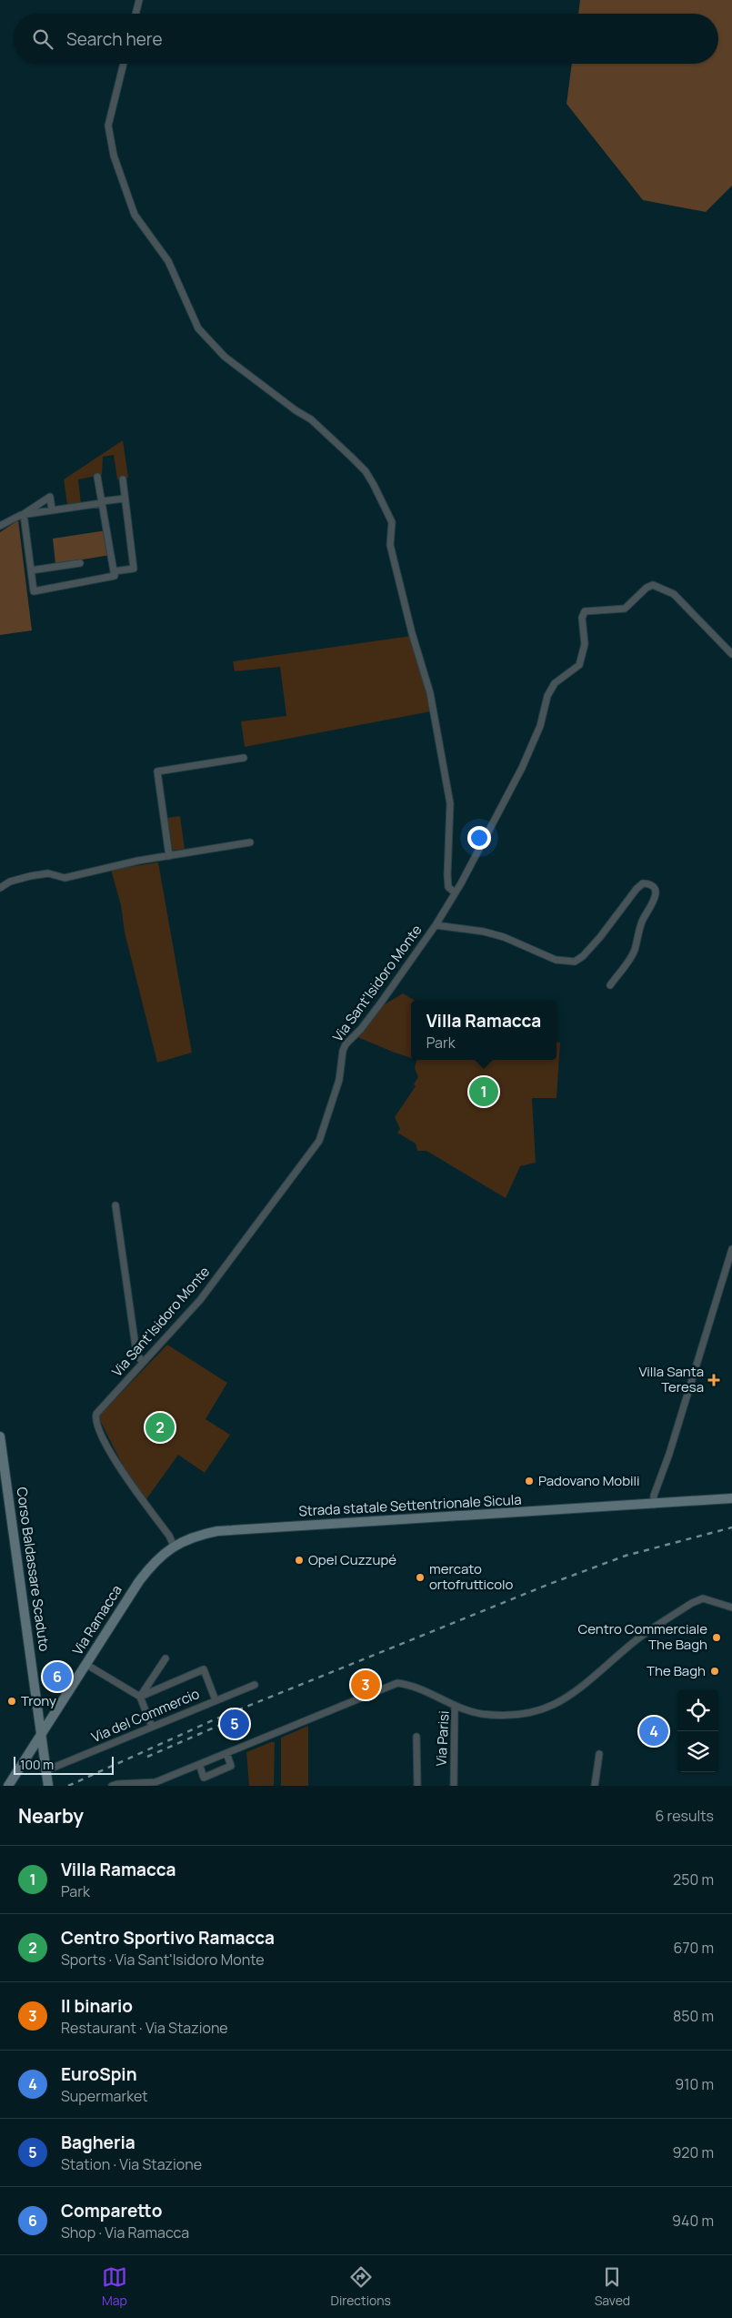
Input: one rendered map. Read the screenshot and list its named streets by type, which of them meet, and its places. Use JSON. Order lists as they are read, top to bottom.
{
  "streets": {
    "main road": ["Strada statale Settentrionale Sicula", "Corso Baldassare Scaduto", "Via Ramacca"],
    "street": ["Via Sant'Isidoro Monte", "Via del Commercio", "Via Parisi"]
  },
  "crossings": [
    ["Via Sant'Isidoro Monte", "Strada statale Settentrionale Sicula"],
    ["Via Sant'Isidoro Monte", "Via Ramacca"],
    ["Strada statale Settentrionale Sicula", "Via Ramacca"],
    ["Corso Baldassare Scaduto", "Via Ramacca"],
    ["Corso Baldassare Scaduto", "Via del Commercio"]
  ],
  "places": {
    "health": ["Villa Santa Teresa"],
    "other": [
      "Padovano Mobili",
      "Opel Cuzzupé",
      "mercato ortofrutticolo",
      "Centro Commerciale The Bagh",
      "The Bagh",
      "Trony"
    ]
  },
  "scale_bar": "100 m",
  "page": {
    "search": "Search here",
    "popup": ["Villa Ramacca", "Park"],
    "pins": [
      "1",
      "2",
      "6",
      "3",
      "5",
      "4"
    ],
    "scale": "100 m",
    "heading": ["Nearby", "6 results"],
    "list": [
      {
        "mark": "1",
        "name": "Villa Ramacca",
        "note": "Park",
        "value": "250 m"
      },
      {
        "mark": "2",
        "name": "Centro Sportivo Ramacca",
        "note": "Sports · Via Sant'Isidoro Monte",
        "value": "670 m"
      },
      {
        "mark": "3",
        "name": "Il binario",
        "note": "Restaurant · Via Stazione",
        "value": "850 m"
      },
      {
        "mark": "4",
        "name": "EuroSpin",
        "note": "Supermarket",
        "value": "910 m"
      },
      {
        "mark": "5",
        "name": "Bagheria",
        "note": "Station · Via Stazione",
        "value": "920 m"
      },
      {
        "mark": "6",
        "name": "Comparetto",
        "note": "Shop · Via Ramacca",
        "value": "940 m"
      }
    ],
    "nav": ["Map", "Directions", "Saved"]
  }
}
